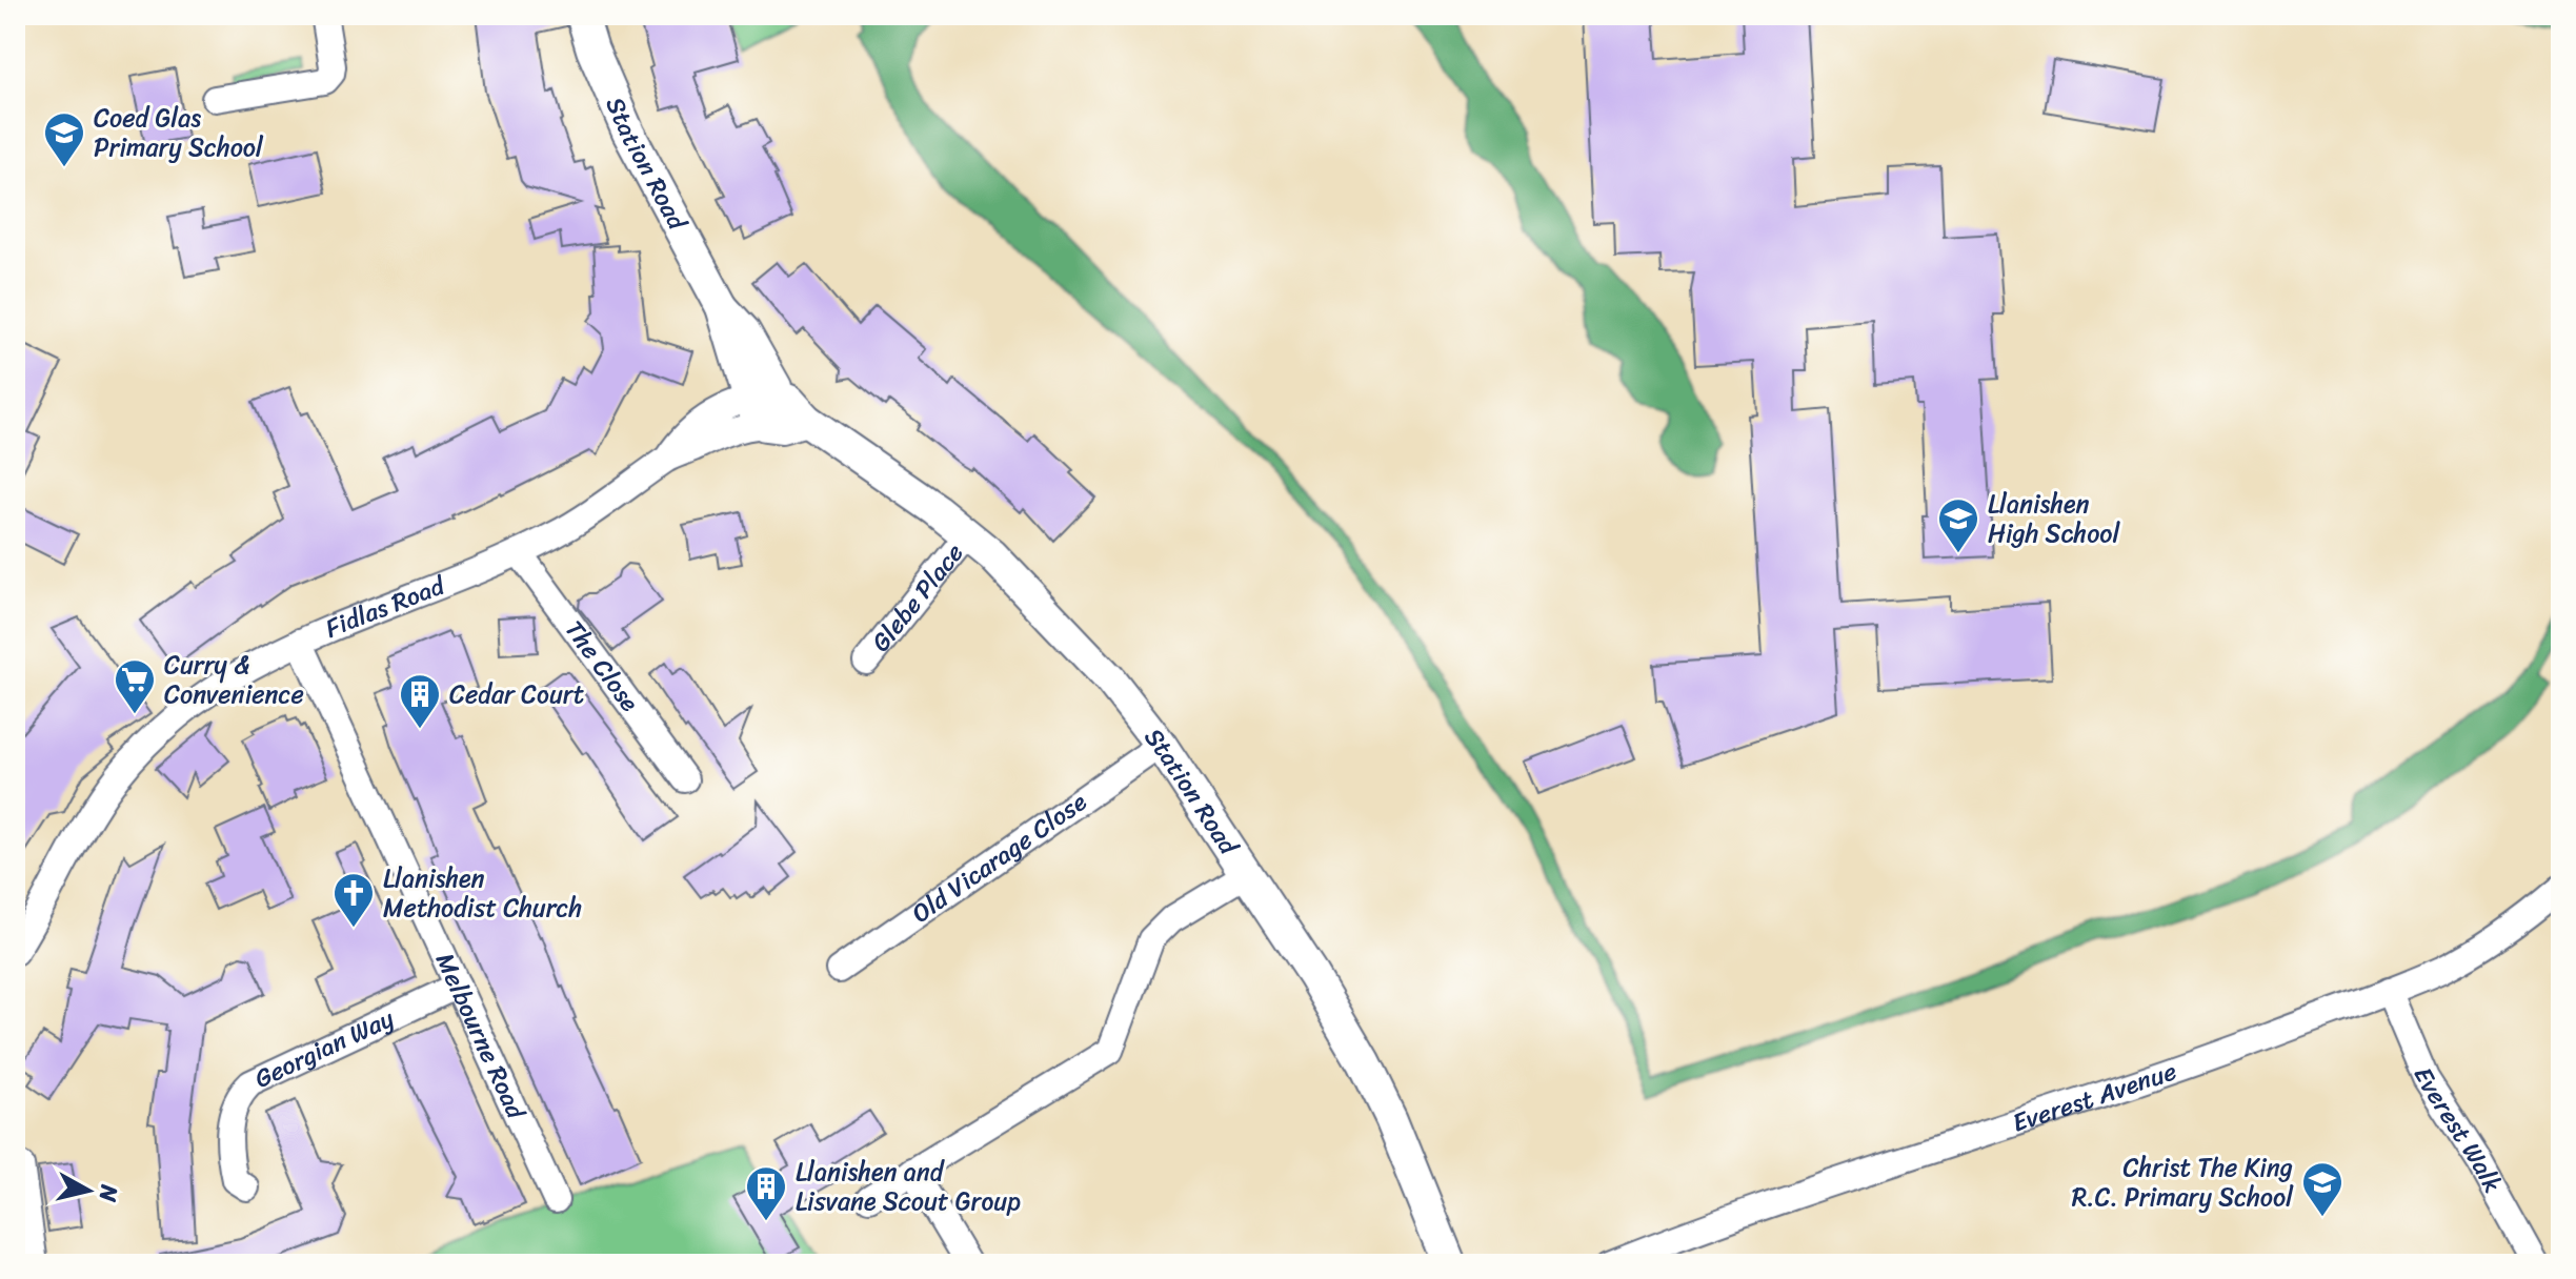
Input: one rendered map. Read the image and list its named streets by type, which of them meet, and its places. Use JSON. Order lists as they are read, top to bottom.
{
  "streets": {
    "main road": ["Station Road"],
    "street": [
      "Glebe Place",
      "Fidlas Road",
      "The Close",
      "Old Vicarage Close",
      "Melbourne Road",
      "Georgian Way",
      "Everest Avenue",
      "Everest Walk"
    ]
  },
  "crossings": [
    ["Station Road", "Glebe Place"],
    ["Station Road", "Fidlas Road"],
    ["Station Road", "Old Vicarage Close"],
    ["Fidlas Road", "The Close"],
    ["Fidlas Road", "Melbourne Road"],
    ["Melbourne Road", "Georgian Way"],
    ["Everest Avenue", "Everest Walk"]
  ],
  "places": {
    "school or university": ["Coed Glas Primary School", "Llanishen High School", "Christ The King R.C. Primary School"],
    "supermarket": ["Curry & Convenience"],
    "building": ["Cedar Court", "Llanishen and Lisvane Scout Group"],
    "church": ["Llanishen Methodist Church"]
  },
  "north": "right"
}
